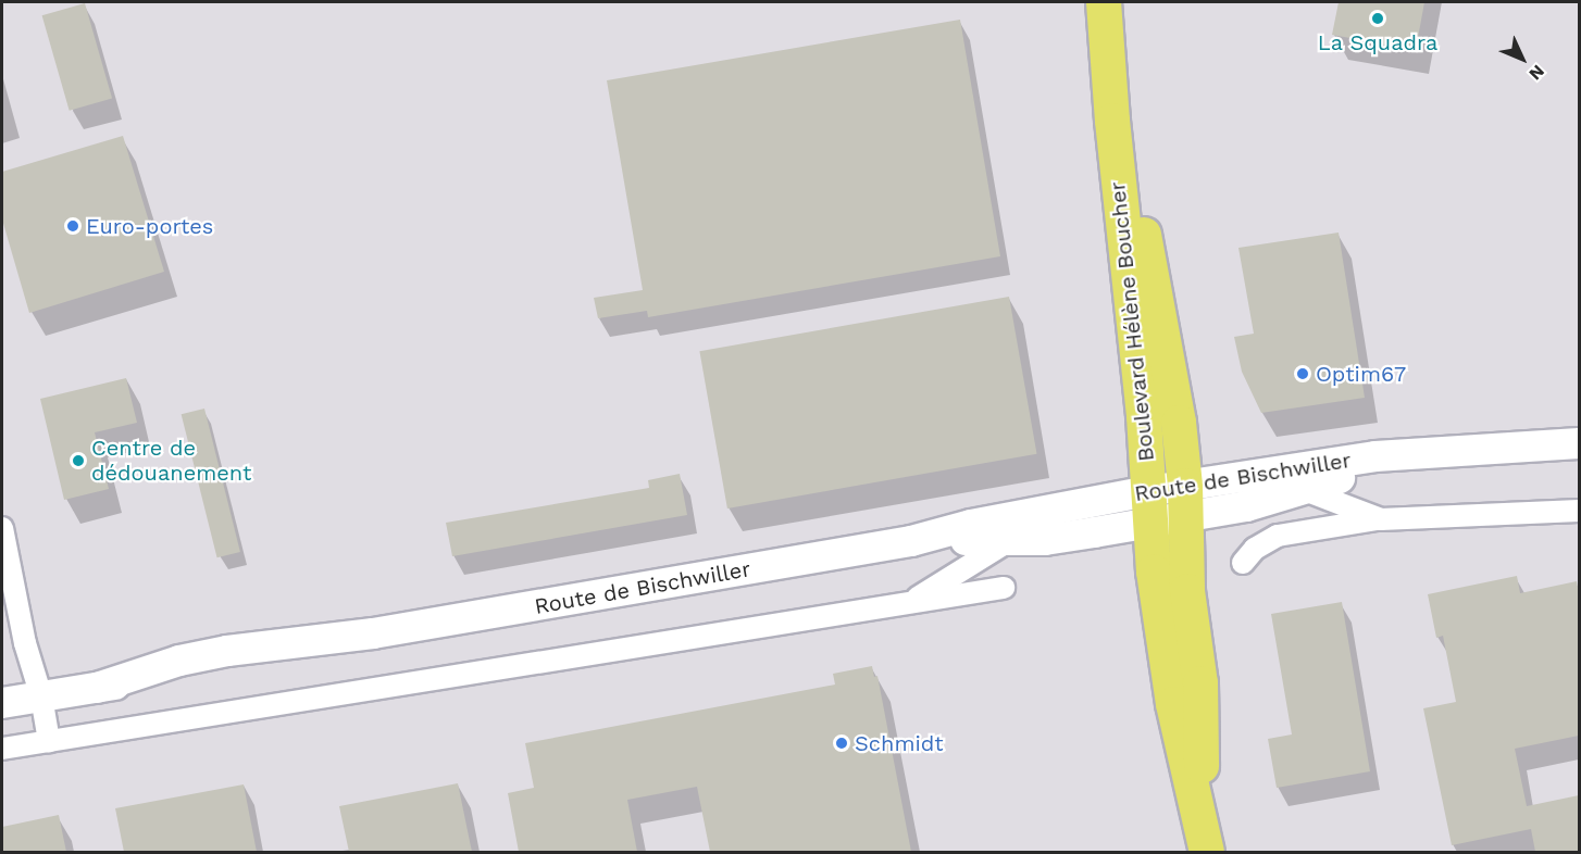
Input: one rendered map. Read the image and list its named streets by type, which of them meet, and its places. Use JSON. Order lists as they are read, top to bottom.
{
  "streets": {
    "main road": ["Boulevard Hélène Boucher"],
    "street": ["Route de Bischwiller"]
  },
  "crossings": [
    ["Boulevard Hélène Boucher", "Route de Bischwiller"]
  ],
  "places": [
    "La Squadra",
    "Euro-portes",
    "Optim67",
    "Centre de dédouanement",
    "Schmidt"
  ],
  "north": "bottom right"
}
